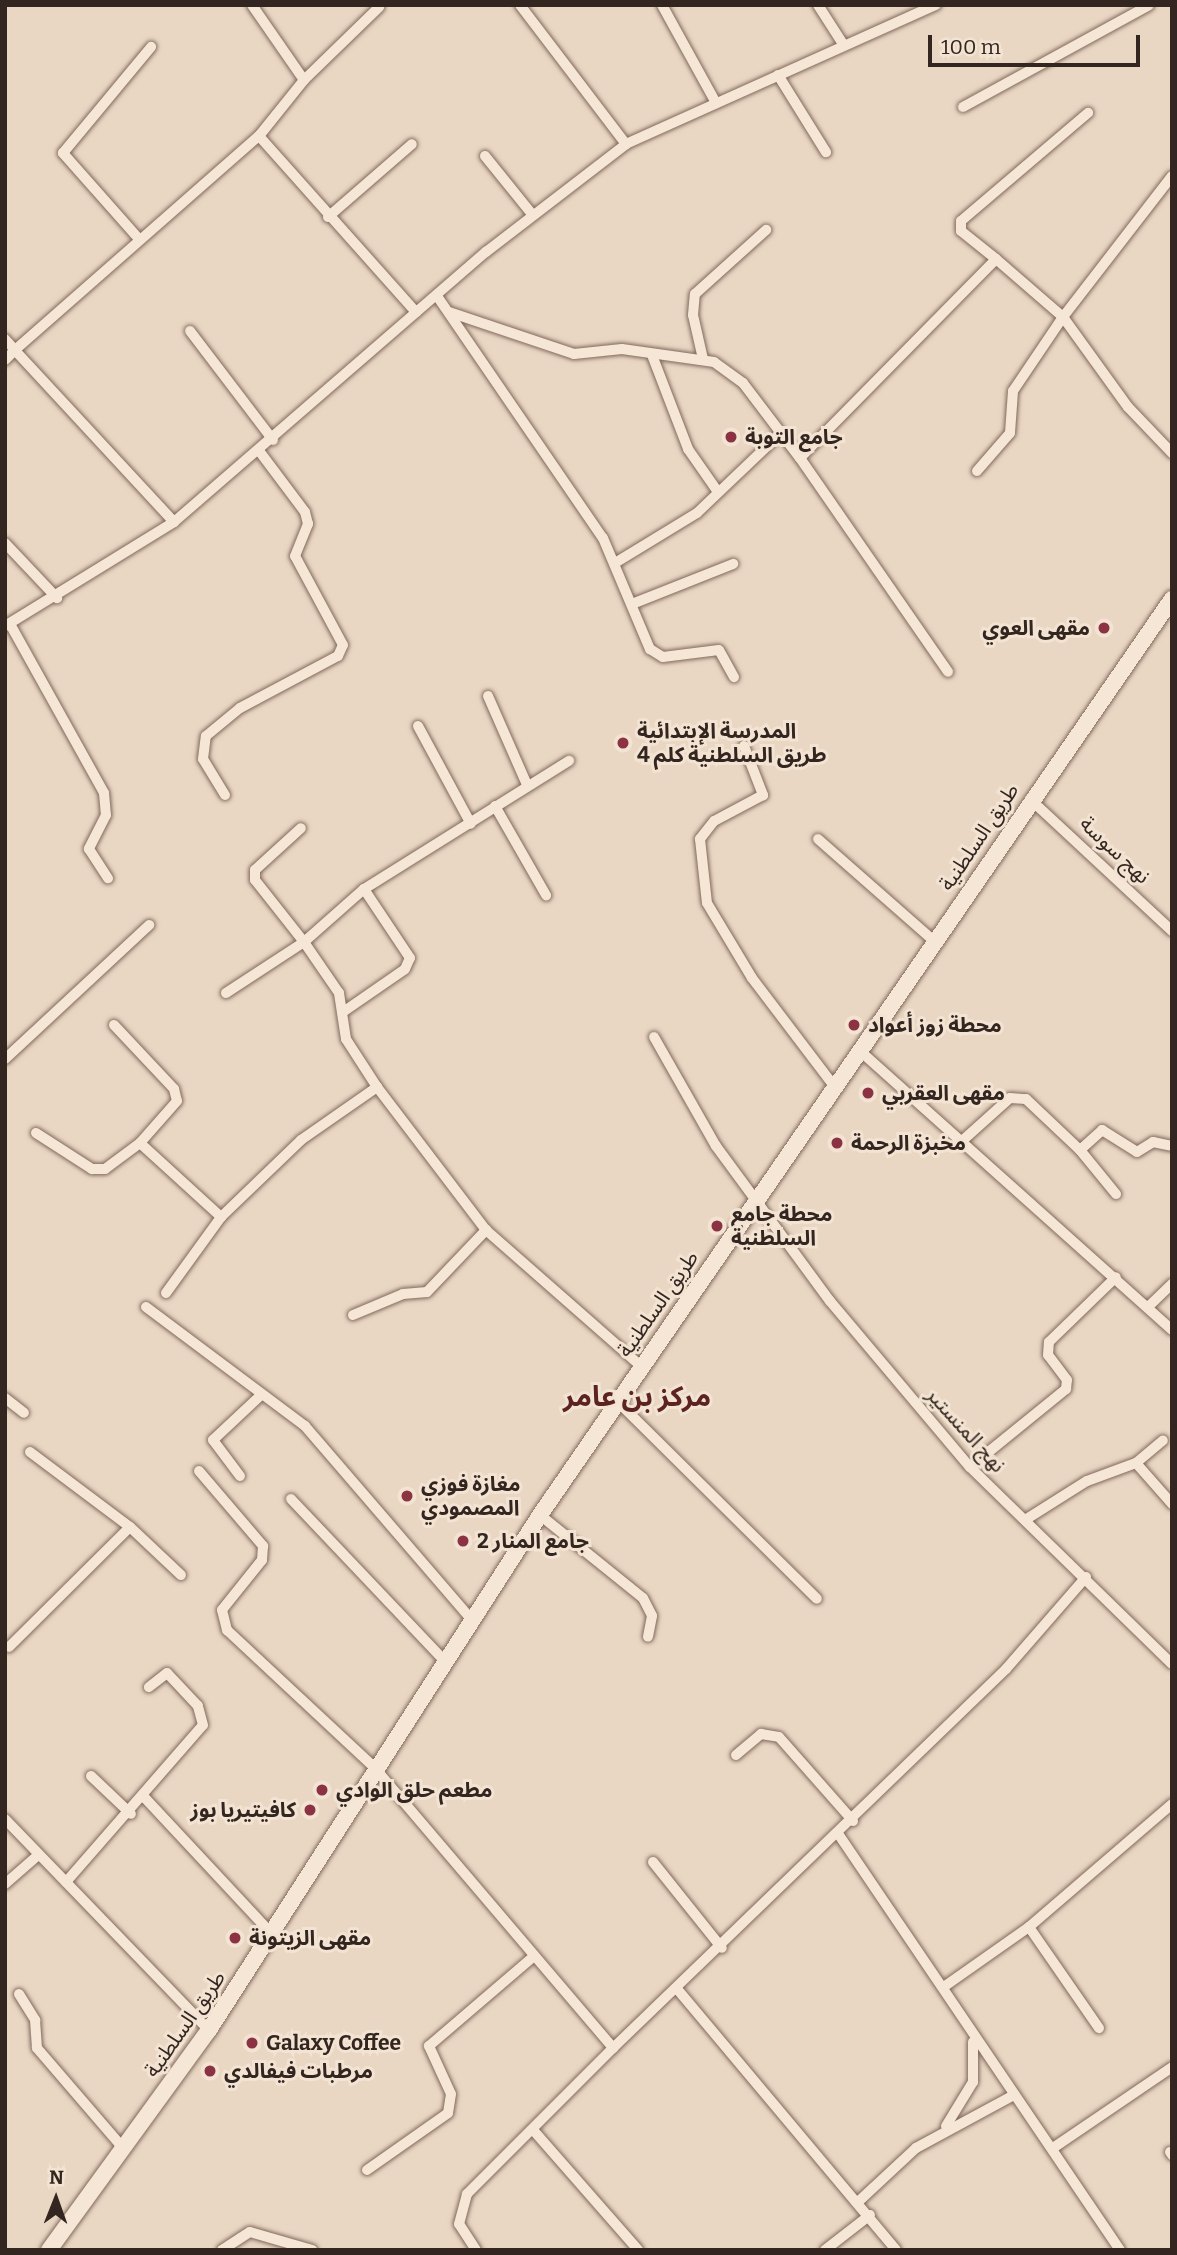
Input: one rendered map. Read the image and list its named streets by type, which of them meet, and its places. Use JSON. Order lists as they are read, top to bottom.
{
  "streets": {
    "main road": ["طريق السلطنية"],
    "street": ["نهج سوسة", "نهج المنستير"]
  },
  "crossings": [
    ["طريق السلطنية", "نهج سوسة"],
    ["طريق السلطنية", "نهج المنستير"]
  ],
  "districts": ["مركز بن عامر"],
  "places": [
    "جامع التوبة",
    "مقهى العوي",
    "المدرسة الإبتدائية طريق السلطنية كلم 4",
    "محطة زوز أعواد",
    "مقهى العقربي",
    "مخبزة الرحمة",
    "محطة جامع السلطنية",
    "مغازة فوزي المصمودي",
    "جامع المنار 2",
    "مطعم حلق الوادي",
    "كافيتيريا بوز",
    "مقهى الزيتونة",
    "Galaxy Coffee",
    "مرطبات فيفالدي"
  ],
  "scale_bar": "100 m",
  "north": "top"
}
